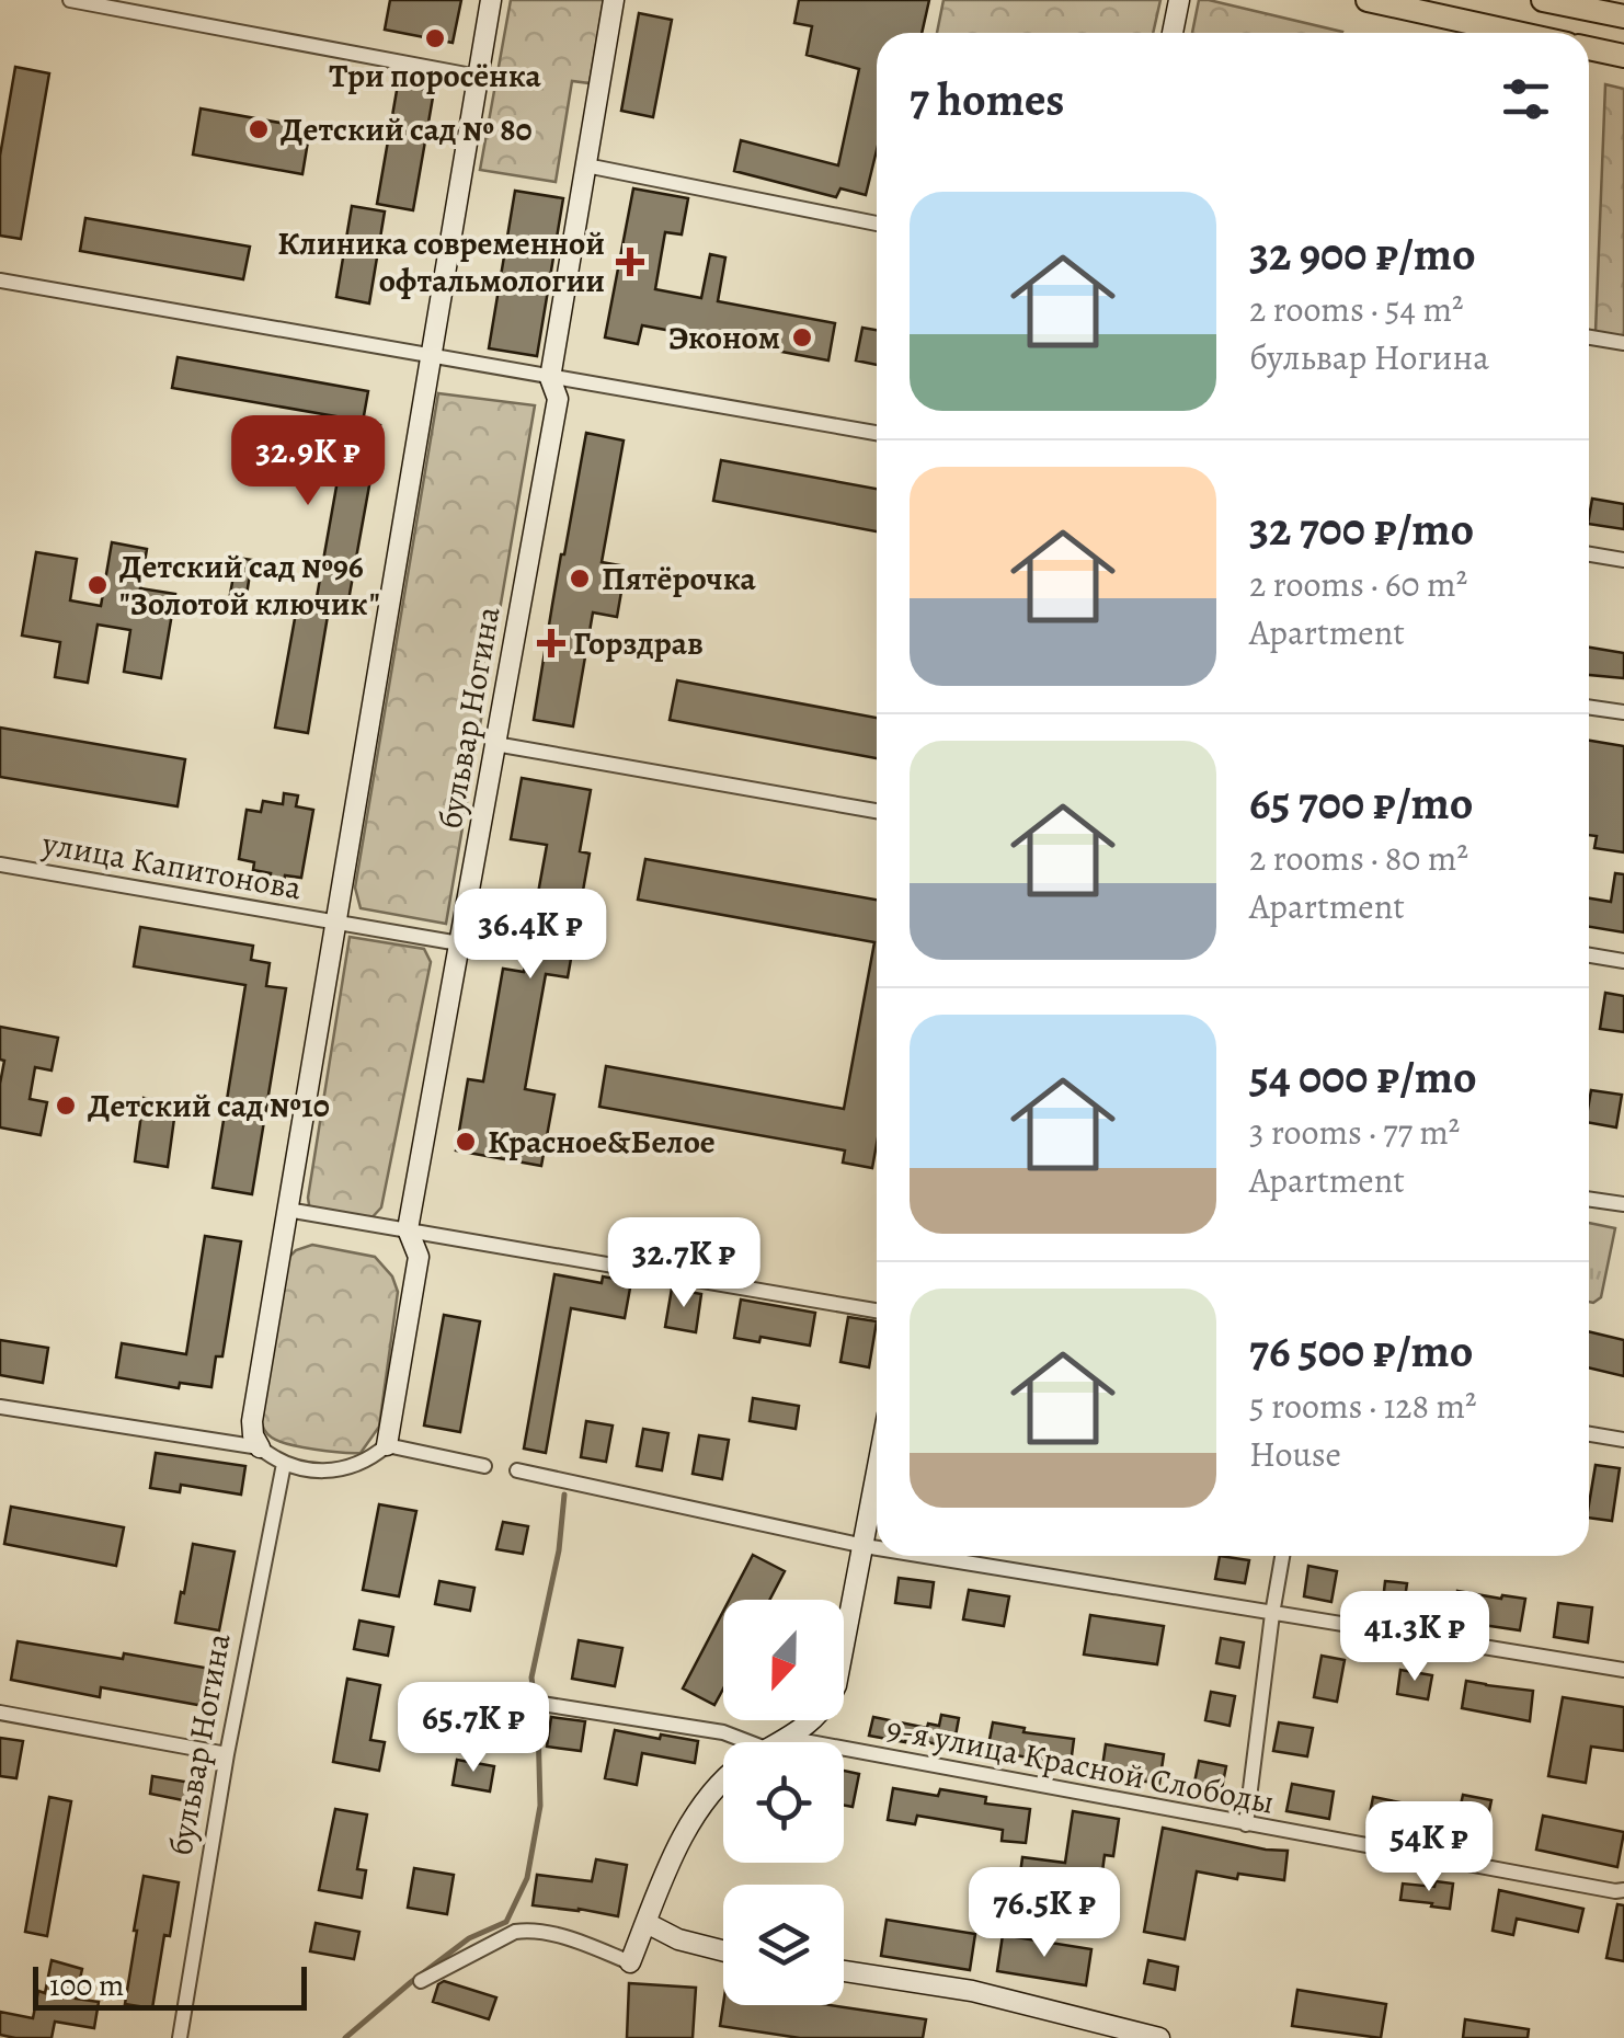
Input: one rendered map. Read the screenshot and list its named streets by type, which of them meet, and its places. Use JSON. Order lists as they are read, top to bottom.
{
  "streets": {
    "street": ["бульвар Ногина", "улица Капитонова", "9-я улица Красной Слободы"]
  },
  "crossings": [
    ["бульвар Ногина", "улица Капитонова"]
  ],
  "places": {
    "other": [
      "Три поросёнка",
      "Детский сад № 80",
      "Эконом",
      "Пятёрочка",
      "Детский сад №96 \"Золотой ключик\"",
      "Детский сад №10",
      "Красное&Белое"
    ],
    "health": ["Клиника современной офтальмологии", "Горздрав"]
  },
  "scale_bar": "100 m",
  "north": "bottom",
  "page": {
    "heading": "7 homes",
    "list": [
      {
        "name": "32 900 ₽/mo",
        "note": "2 rooms · 54 m² · бульвар Ногина"
      },
      {
        "name": "32 700 ₽/mo",
        "note": "2 rooms · 60 m² · Apartment"
      },
      {
        "name": "65 700 ₽/mo",
        "note": "2 rooms · 80 m² · Apartment"
      },
      {
        "name": "54 000 ₽/mo",
        "note": "3 rooms · 77 m² · Apartment"
      },
      {
        "name": "76 500 ₽/mo",
        "note": "5 rooms · 128 m² · House"
      }
    ],
    "price": [
      "32.9K ₽",
      "36.4K ₽",
      "32.7K ₽",
      "41.3K ₽",
      "65.7K ₽",
      "54K ₽",
      "76.5K ₽"
    ],
    "scale": "100 m"
  }
}
